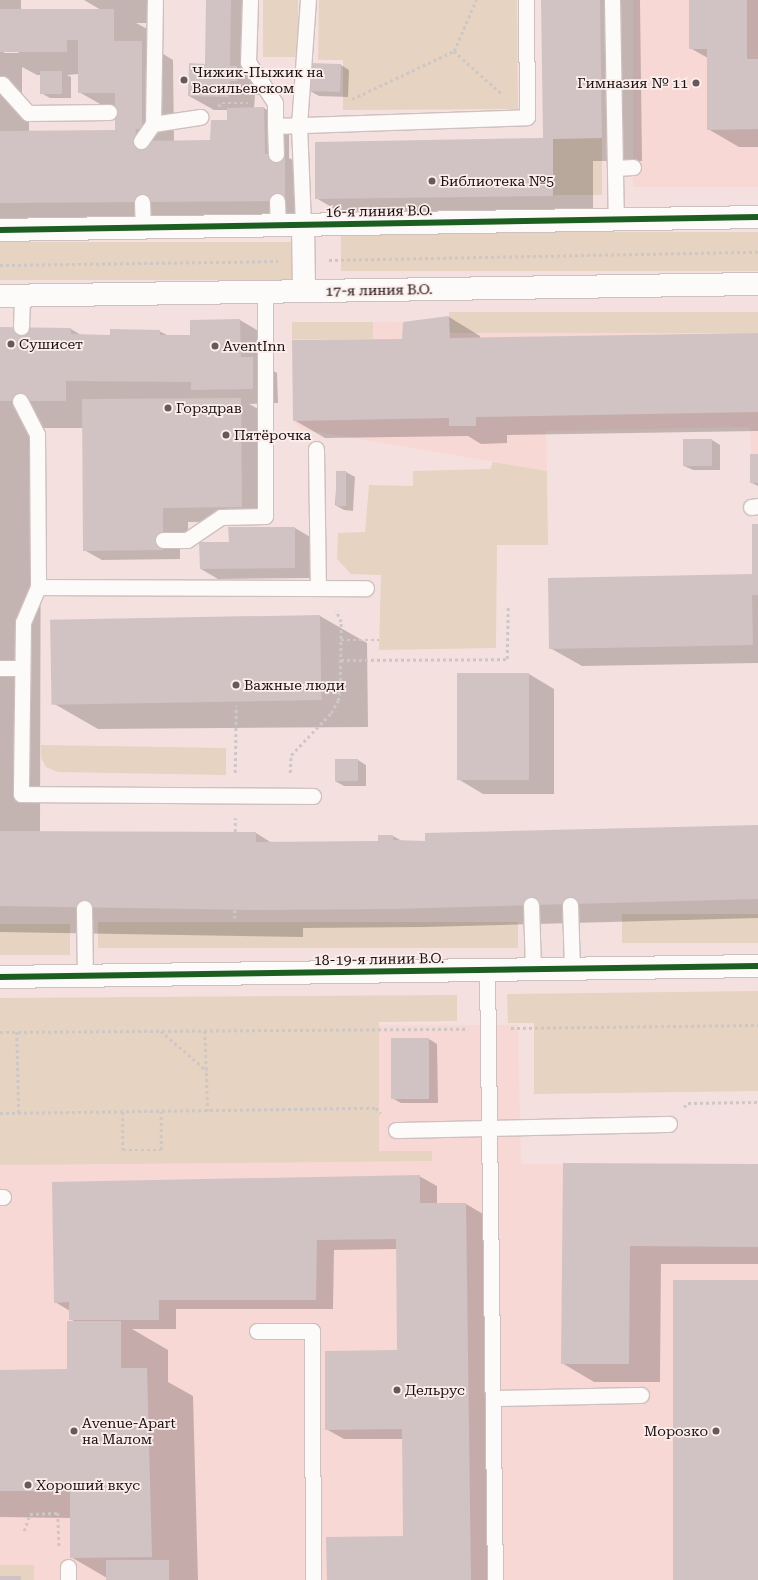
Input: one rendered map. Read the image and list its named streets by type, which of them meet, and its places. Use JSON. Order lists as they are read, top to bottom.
{
  "streets": {
    "street": ["16-я линия В.О.", "17-я линия В.О.", "18-19-я линии В.О."]
  },
  "places": [
    "Чижик-Пыжик на Васильевском",
    "Гимназия № 11",
    "Библиотека №5",
    "Сушисет",
    "AventInn",
    "Горздрав",
    "Пятёрочка",
    "Важные люди",
    "Дельрус",
    "Аvenue-Apart на Малом",
    "Морозко",
    "Хороший вкус"
  ]
}
